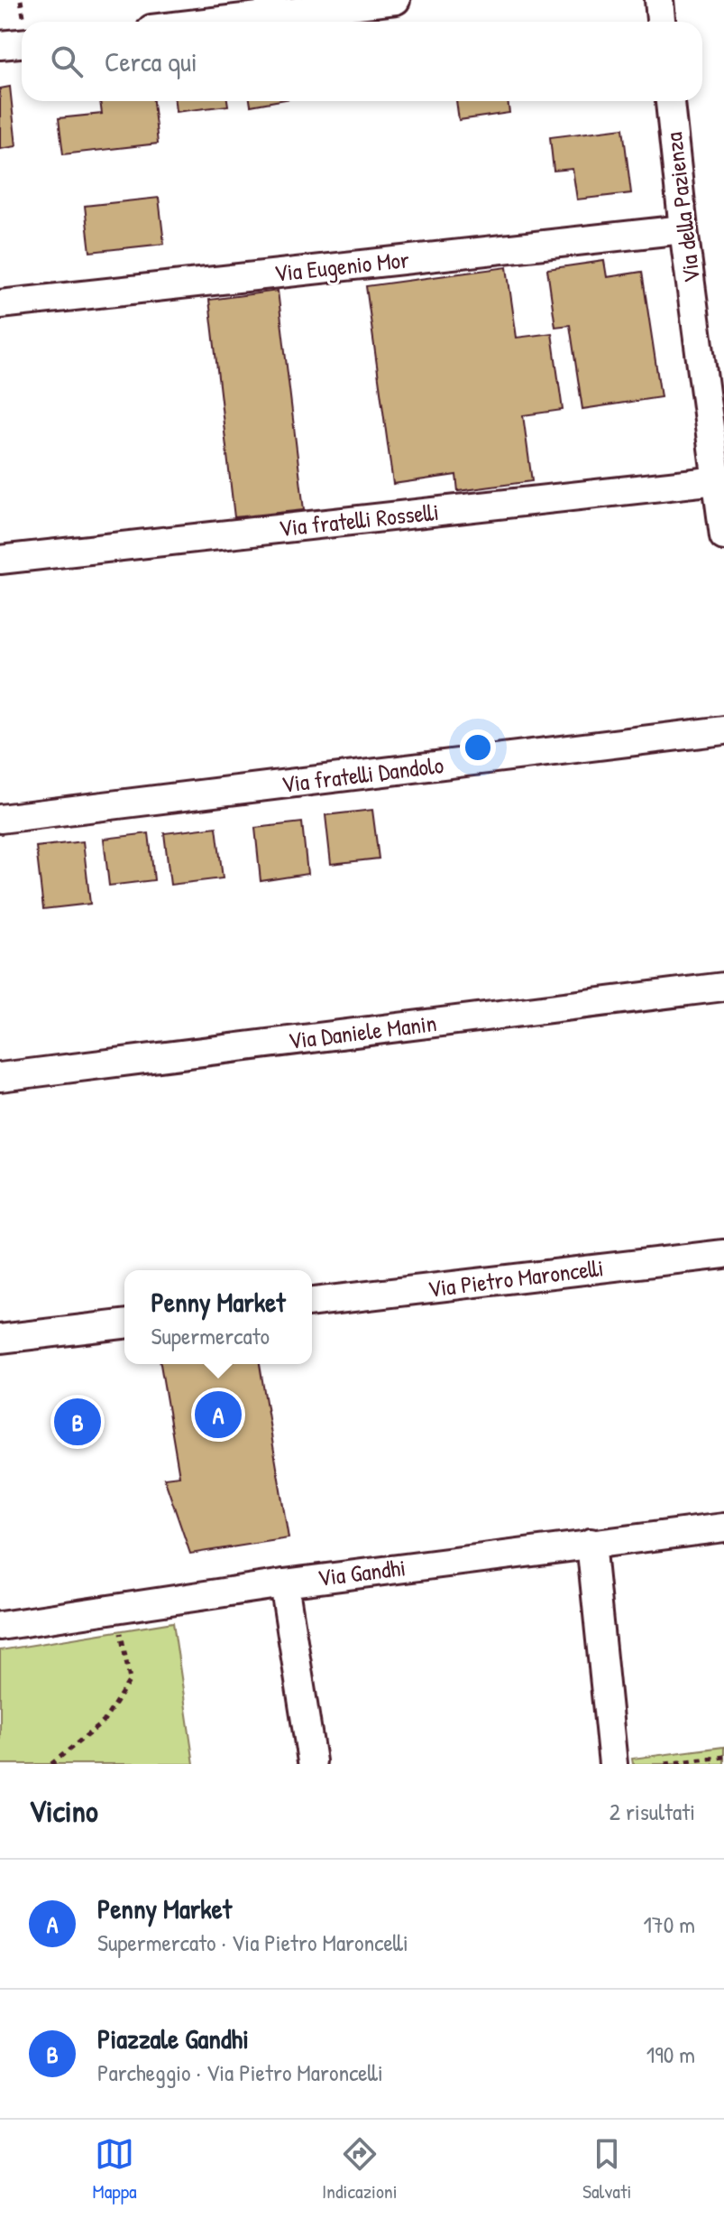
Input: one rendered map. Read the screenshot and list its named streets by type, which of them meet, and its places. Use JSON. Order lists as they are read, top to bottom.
{
  "streets": {
    "street": [
      "Via della Pazienza",
      "Via Eugenio Mor",
      "Via fratelli Rosselli",
      "Via fratelli Dandolo",
      "Via Daniele Manin",
      "Via Pietro Maroncelli",
      "Via Gandhi"
    ]
  },
  "crossings": [
    ["Via della Pazienza", "Via Eugenio Mor"],
    ["Via della Pazienza", "Via fratelli Rosselli"]
  ],
  "page": {
    "search": "Cerca qui",
    "popup": ["Penny Market", "Supermercato"],
    "pins": ["A", "B"],
    "heading": ["Vicino", "2 risultati"],
    "list": [
      {
        "mark": "A",
        "name": "Penny Market",
        "note": "Supermercato · Via Pietro Maroncelli",
        "value": "170 m"
      },
      {
        "mark": "B",
        "name": "Piazzale Gandhi",
        "note": "Parcheggio · Via Pietro Maroncelli",
        "value": "190 m"
      }
    ],
    "nav": ["Mappa", "Indicazioni", "Salvati"]
  }
}
